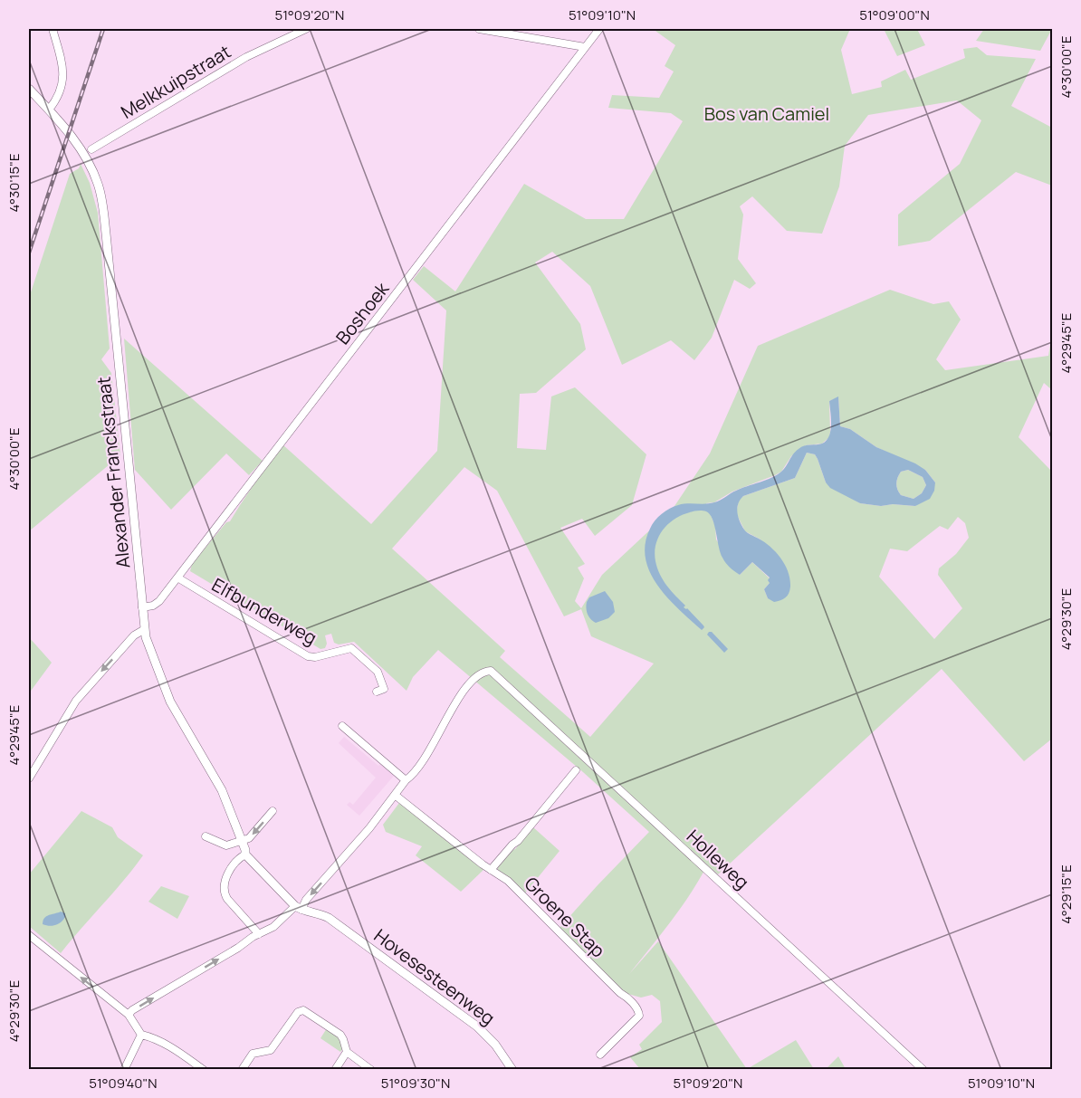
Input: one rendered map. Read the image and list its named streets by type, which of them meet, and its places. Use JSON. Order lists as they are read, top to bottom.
{
  "streets": {
    "street": [
      "Melkkuipstraat",
      "Boshoek",
      "Alexander Franckstraat",
      "Elfbunderweg",
      "Holleweg",
      "Groene Stap",
      "Hovesesteenweg"
    ]
  },
  "crossings": [
    ["Boshoek", "Alexander Franckstraat"],
    ["Boshoek", "Elfbunderweg"]
  ],
  "parks": ["Bos van Camiel"],
  "coordinates": [
    "51°09'20\"N",
    "51°09'10\"N",
    "51°09'00\"N",
    "4°30'00\"E",
    "4°30'15\"E",
    "4°29'45\"E",
    "4°29'30\"E",
    "4°29'15\"E",
    "51°09'40\"N",
    "51°09'30\"N"
  ]
}
